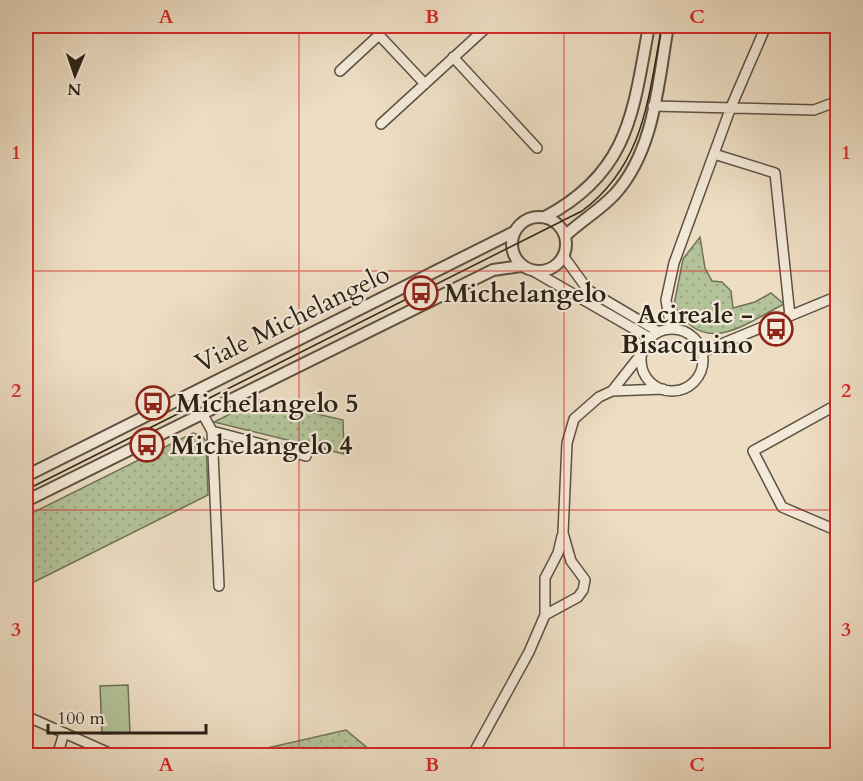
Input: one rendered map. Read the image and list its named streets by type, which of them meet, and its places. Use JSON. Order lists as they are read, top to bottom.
{
  "streets": {
    "street": ["Viale Michelangelo"]
  },
  "places": {
    "bus stop": [
      "Michelangelo",
      "Acireale - Bisacquino",
      "Michelangelo 5",
      "Michelangelo 4"
    ]
  },
  "scale_bar": "100 m",
  "north": "bottom",
  "grid": {
    "columns": ["A", "B", "C"],
    "rows": ["1", "2", "3"]
  }
}
